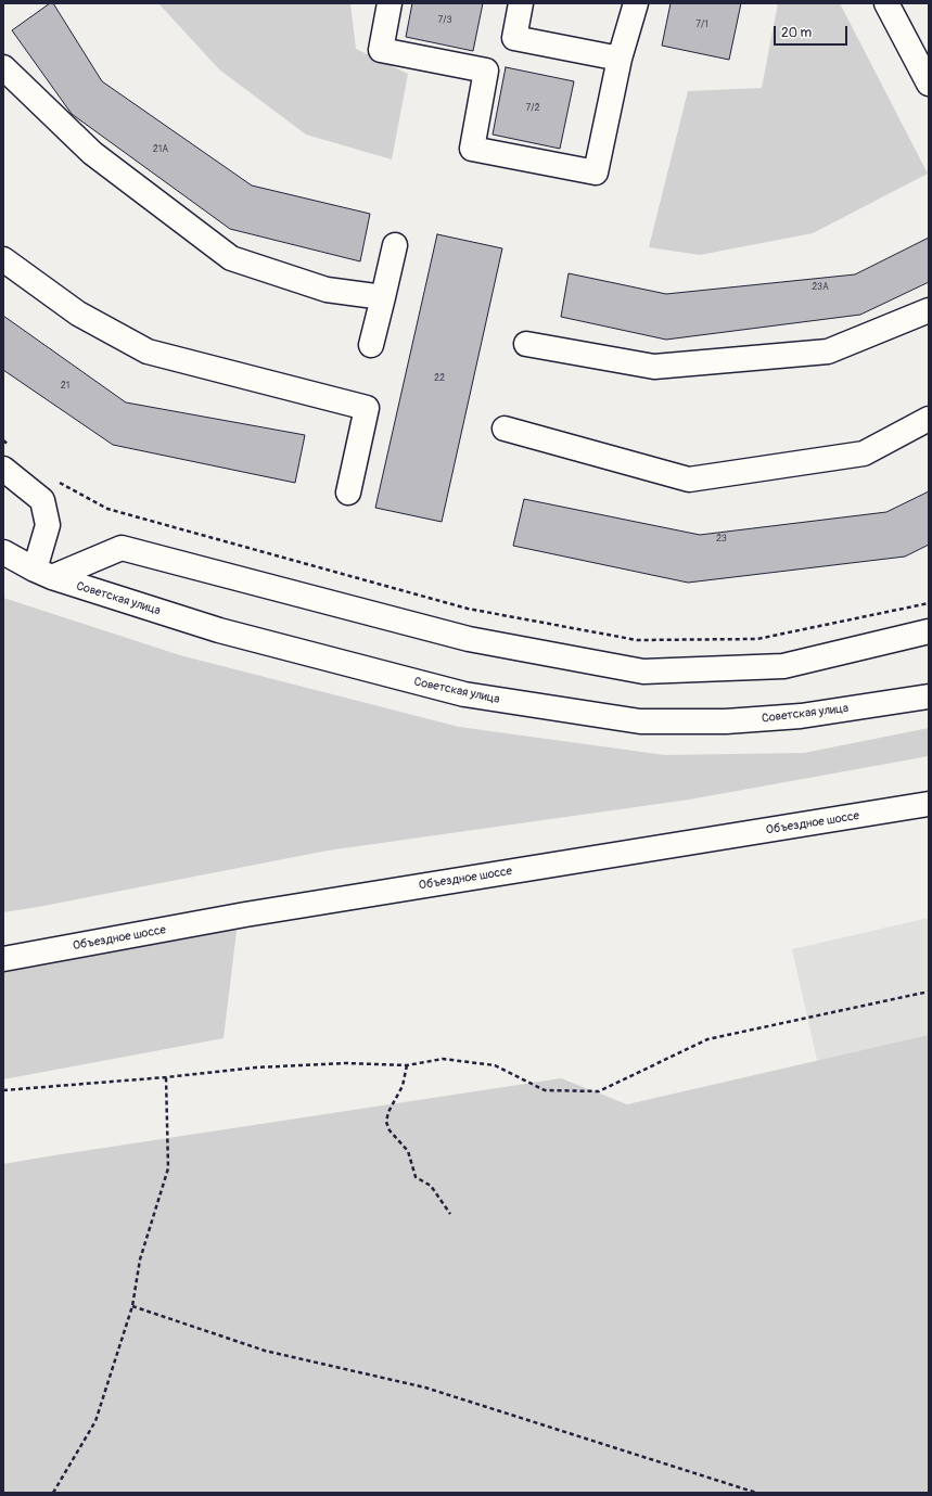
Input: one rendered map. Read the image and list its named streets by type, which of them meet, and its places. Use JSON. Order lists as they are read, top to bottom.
{
  "streets": {
    "street": ["Советская улица", "Объездное шоссе"]
  },
  "house_numbers": [
    "7/3",
    "7/1",
    "7/2",
    "21А",
    "23А",
    "22",
    "21",
    "23"
  ],
  "scale_bar": "20 m"
}
